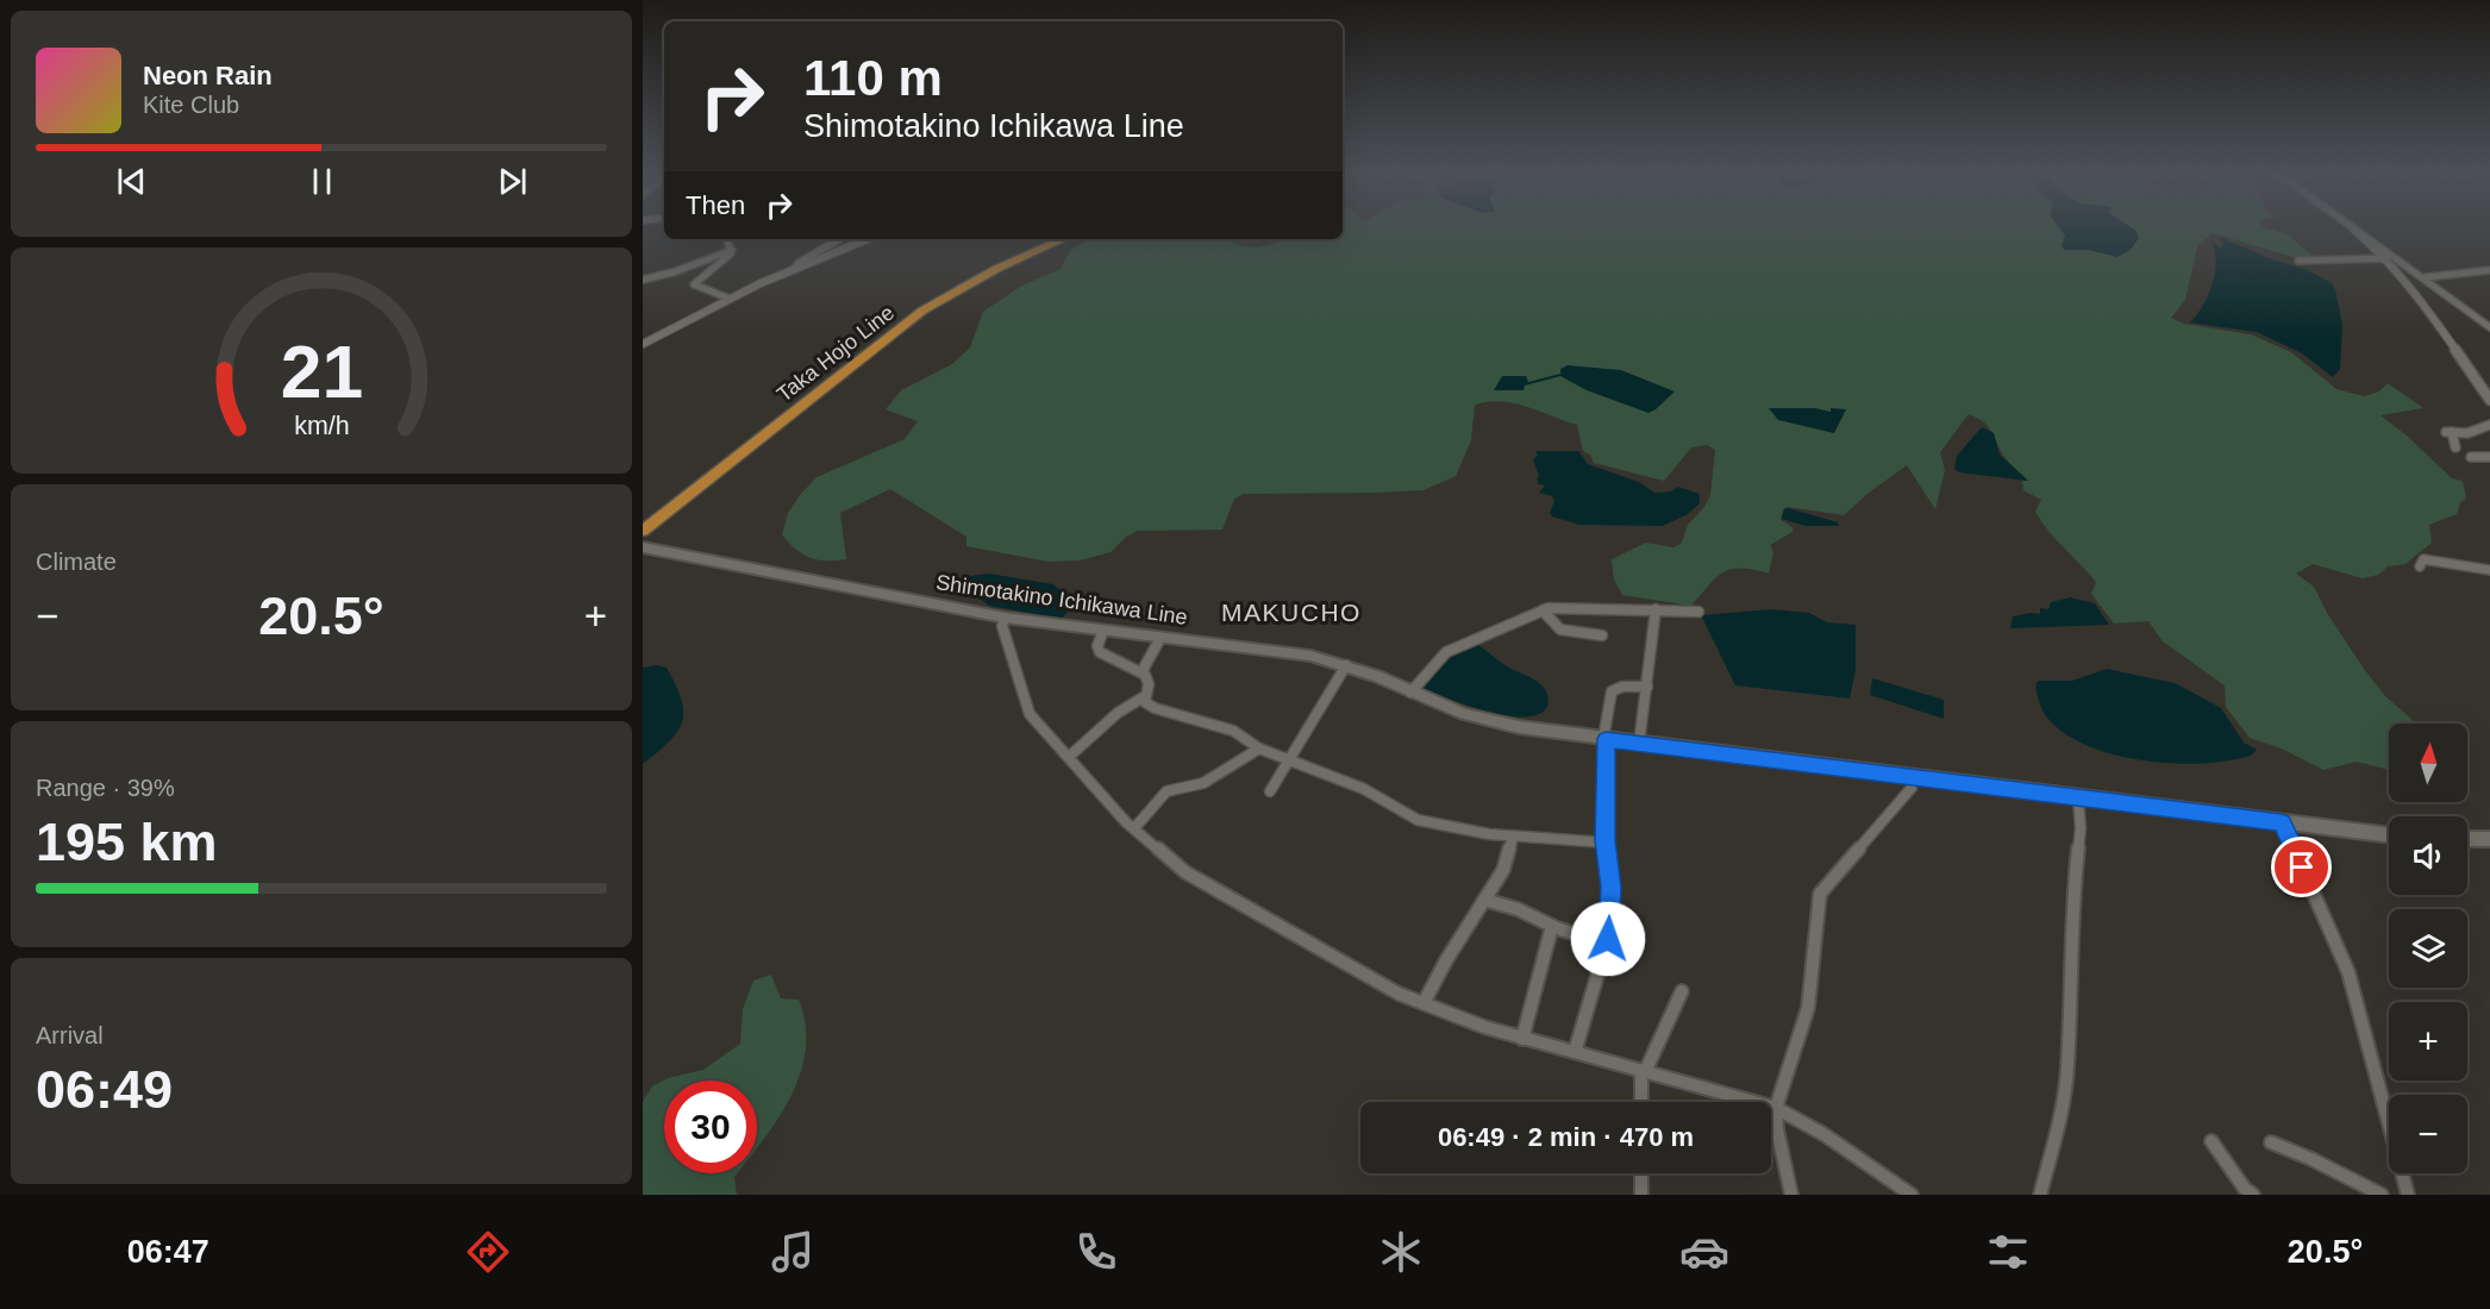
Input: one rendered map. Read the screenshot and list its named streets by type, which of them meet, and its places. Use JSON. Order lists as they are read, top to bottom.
{
  "streets": {
    "main road": ["Taka Hojo Line", "Shimotakino Ichikawa Line"]
  },
  "districts": ["MAKUCHO"],
  "north": "top",
  "page": {
    "turn": ["110 m", "Shimotakino Ichikawa Line"],
    "song": ["Neon Rain", "Kite Club"],
    "then": "Then",
    "tile": [
      "Climate",
      ["Range · 39%", "195 km"],
      ["Arrival", "06:49"]
    ],
    "heat": ["−", "20.5°", "+"],
    "map_buttons": ["+", "−"],
    "limit": "30",
    "trip": "06:49 · 2 min · 470 m",
    "tabs": ["06:47", "20.5°"],
    "gauge": ["21", "km/h"]
  }
}
